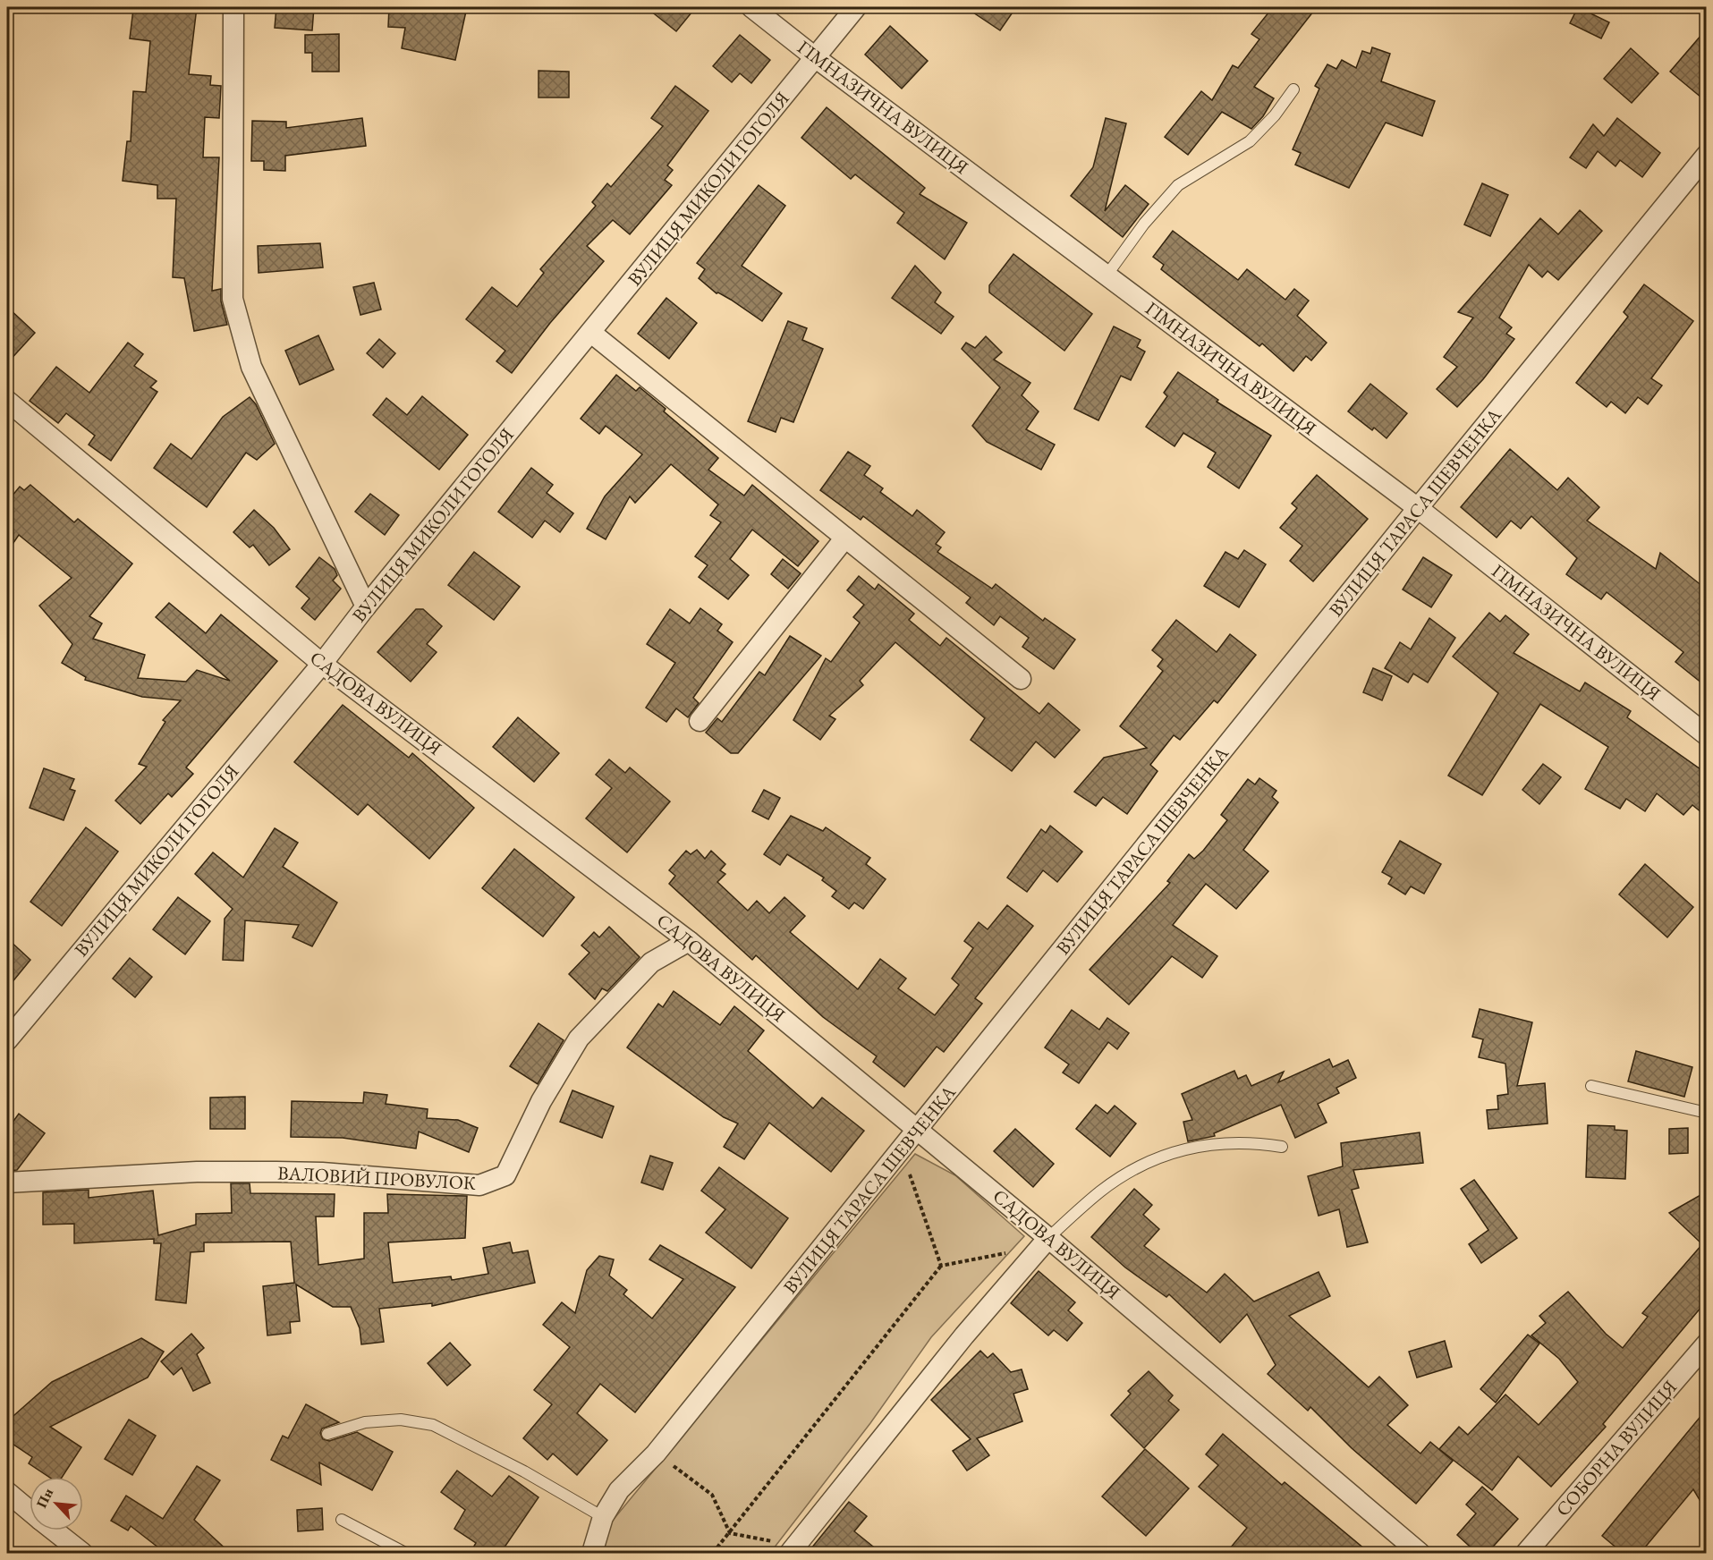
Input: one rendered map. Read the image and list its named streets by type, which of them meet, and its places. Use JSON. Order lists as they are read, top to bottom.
{
  "streets": {
    "street": [
      "ГІМНАЗИЧНА ВУЛИЦЯ",
      "ВУЛИЦЯ МИКОЛИ ГОГОЛЯ",
      "ВУЛИЦЯ ТАРАСА ШЕВЧЕНКА",
      "САДОВА ВУЛИЦЯ",
      "ВАЛОВИЙ ПРОВУЛОК",
      "СОБОРНА ВУЛИЦЯ"
    ]
  },
  "crossings": [
    ["ГІМНАЗИЧНА ВУЛИЦЯ", "ВУЛИЦЯ МИКОЛИ ГОГОЛЯ"],
    ["ГІМНАЗИЧНА ВУЛИЦЯ", "ВУЛИЦЯ ТАРАСА ШЕВЧЕНКА"],
    ["ВУЛИЦЯ МИКОЛИ ГОГОЛЯ", "САДОВА ВУЛИЦЯ"],
    ["ВУЛИЦЯ ТАРАСА ШЕВЧЕНКА", "САДОВА ВУЛИЦЯ"],
    ["САДОВА ВУЛИЦЯ", "ВАЛОВИЙ ПРОВУЛОК"]
  ],
  "north": "top left"
}
